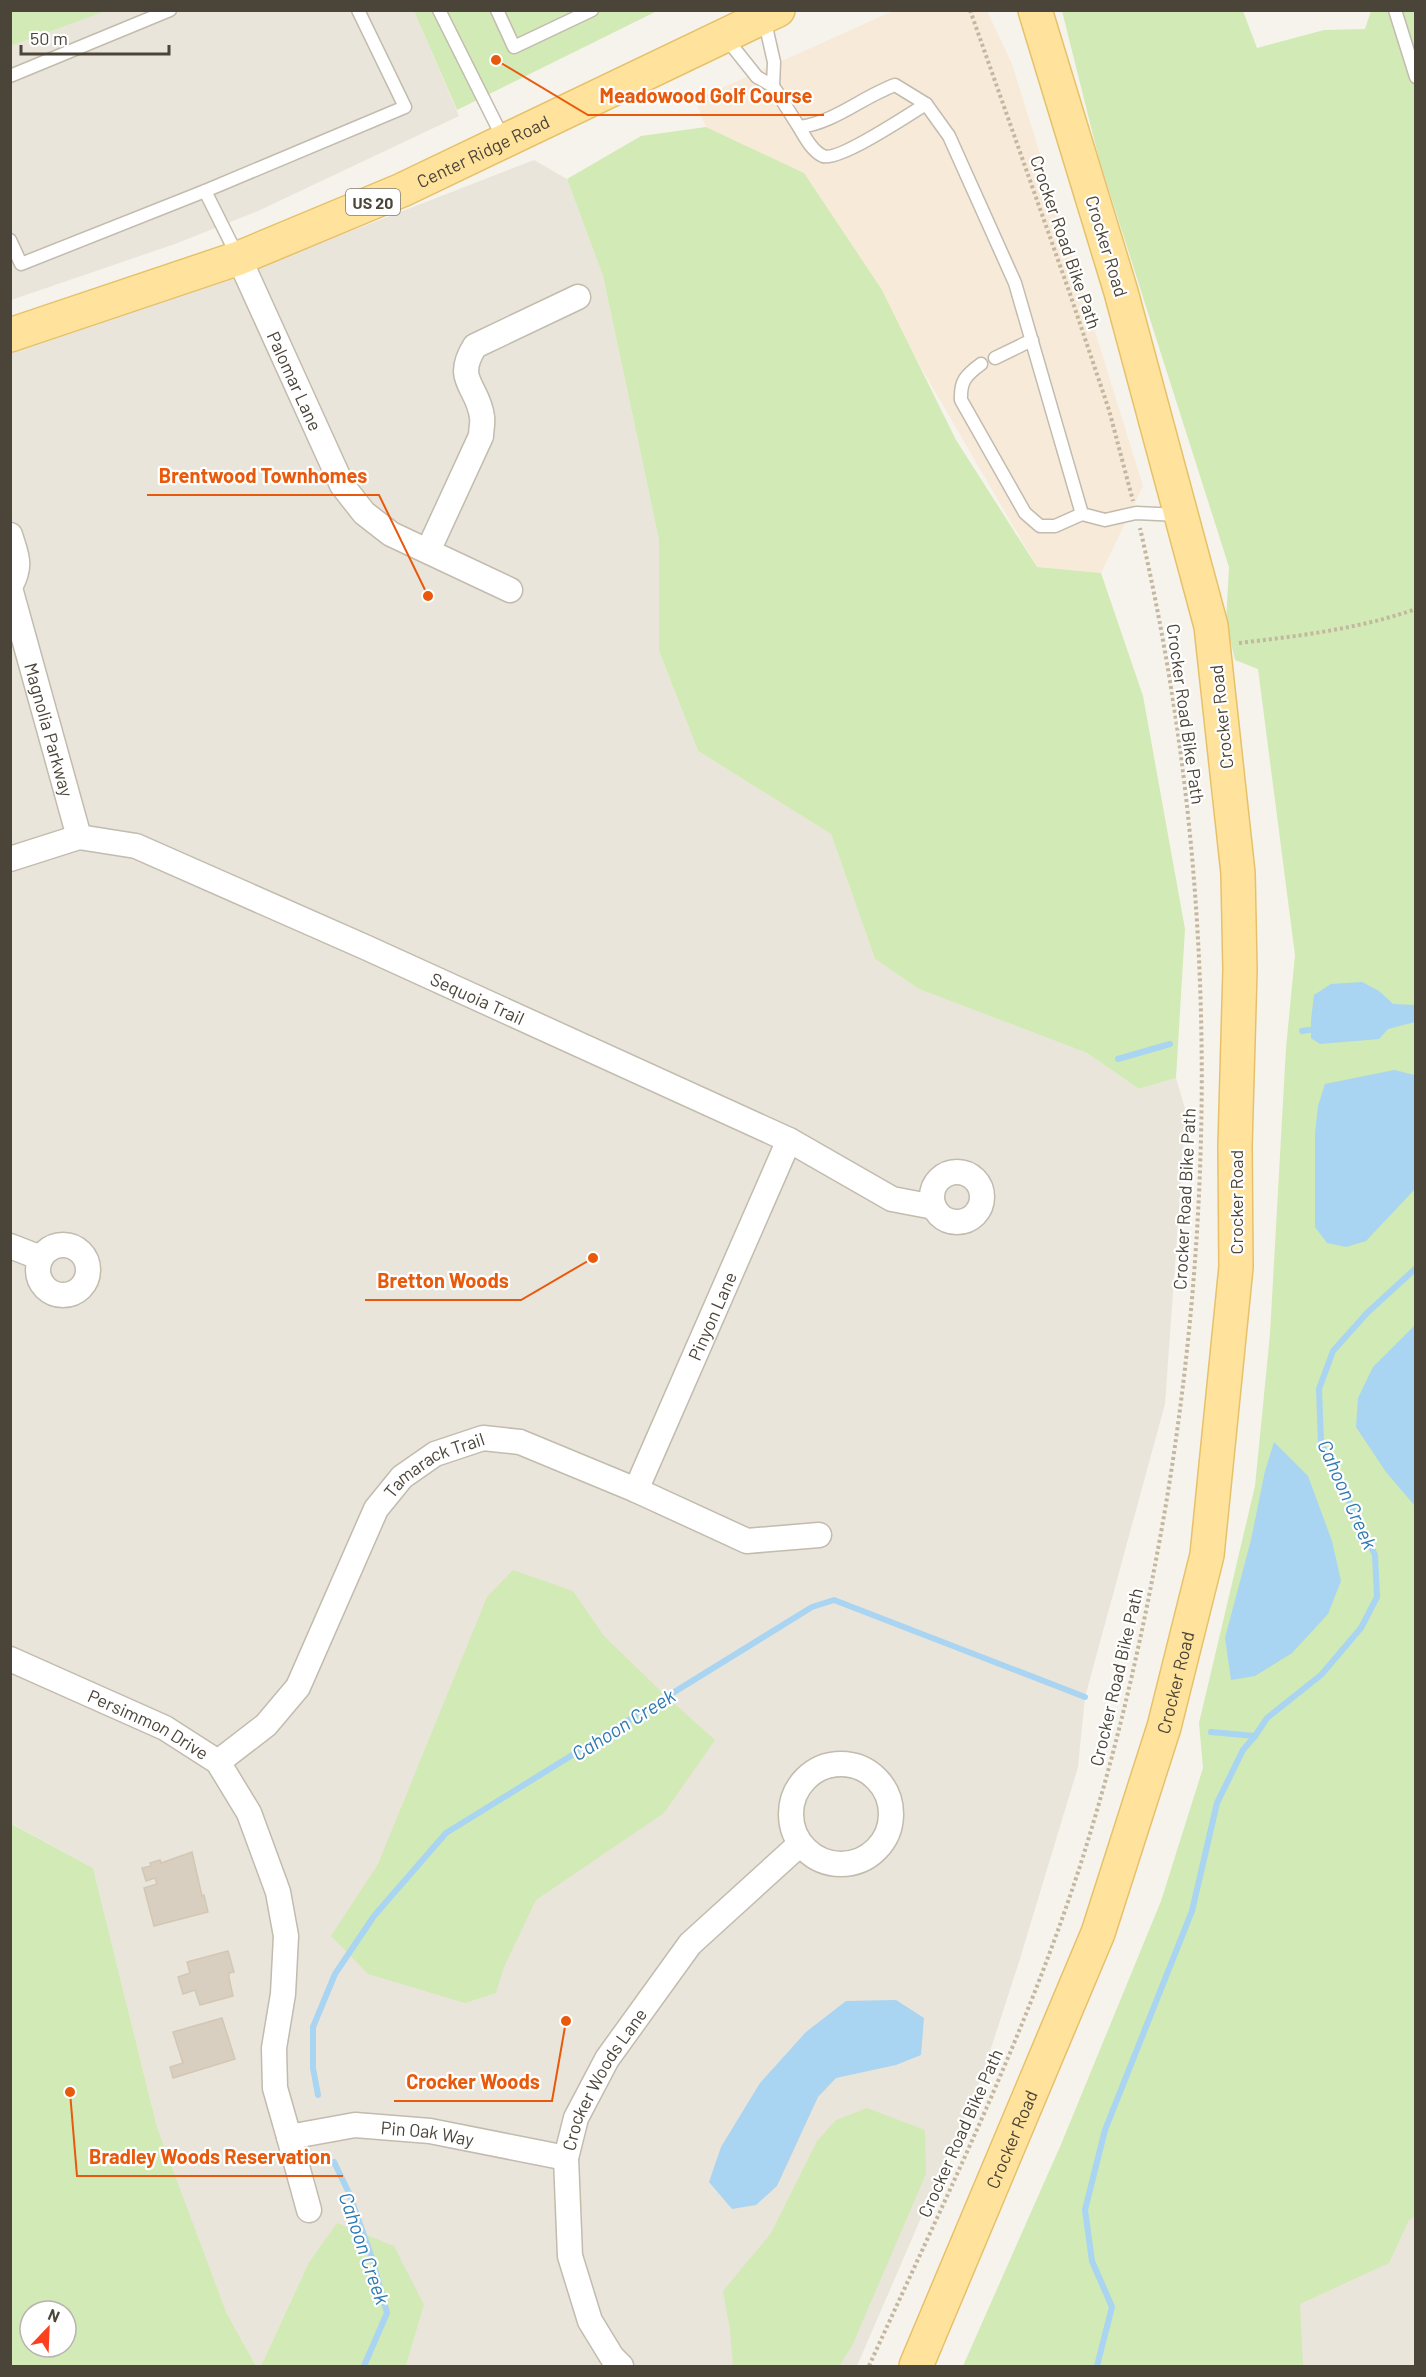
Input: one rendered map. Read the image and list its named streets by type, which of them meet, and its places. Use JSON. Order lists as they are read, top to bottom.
{
  "streets": {
    "main road": ["Center Ridge Road", "US 20", "Crocker Road"],
    "street": [
      "Palomar Lane",
      "Magnolia Parkway",
      "Sequoia Trail",
      "Pinyon Lane",
      "Tamarack Trail",
      "Persimmon Drive",
      "Crocker Woods Lane",
      "Pin Oak Way"
    ],
    "path": ["Crocker Road Bike Path"]
  },
  "crossings": [
    ["Center Ridge Road", "Palomar Lane"],
    ["Magnolia Parkway", "Sequoia Trail"],
    ["Sequoia Trail", "Pinyon Lane"],
    ["Pinyon Lane", "Tamarack Trail"],
    ["Tamarack Trail", "Persimmon Drive"],
    ["Persimmon Drive", "Pin Oak Way"],
    ["Crocker Woods Lane", "Pin Oak Way"]
  ],
  "water": ["Cahoon Creek"],
  "places": [
    "Meadowood Golf Course",
    "Brentwood Townhomes",
    "Bretton Woods",
    "Crocker Woods",
    "Bradley Woods Reservation"
  ],
  "scale_bar": "50 m",
  "north": "top right"
}
